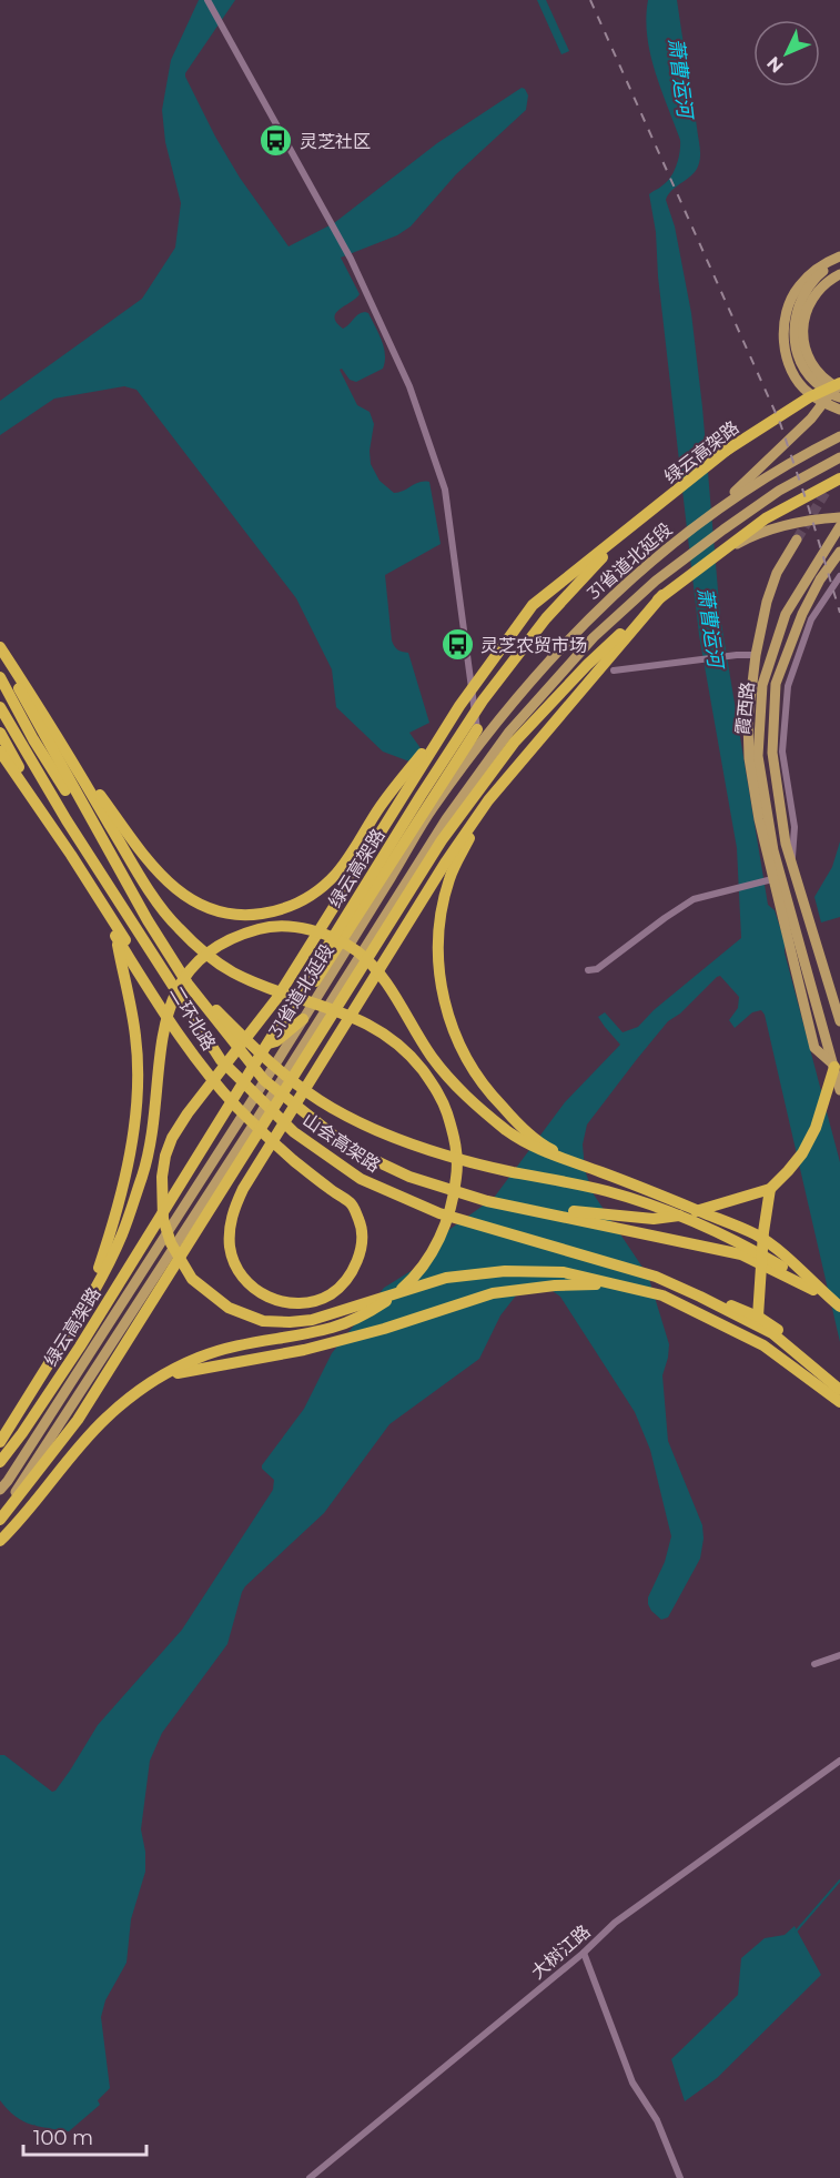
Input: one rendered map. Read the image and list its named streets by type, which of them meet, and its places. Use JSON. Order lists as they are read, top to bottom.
{
  "streets": {
    "highway": ["绿云高架路", "二环北路", "山会高架路"],
    "main road": ["31省道北延段", "霞西路"],
    "street": ["大树江路"]
  },
  "crossings": [
    ["31省道北延段", "二环北路"]
  ],
  "water": ["萧曹运河"],
  "places": {
    "bus stop": ["灵芝社区", "灵芝农贸市场"]
  },
  "scale_bar": "100 m",
  "north": "bottom left"
}
